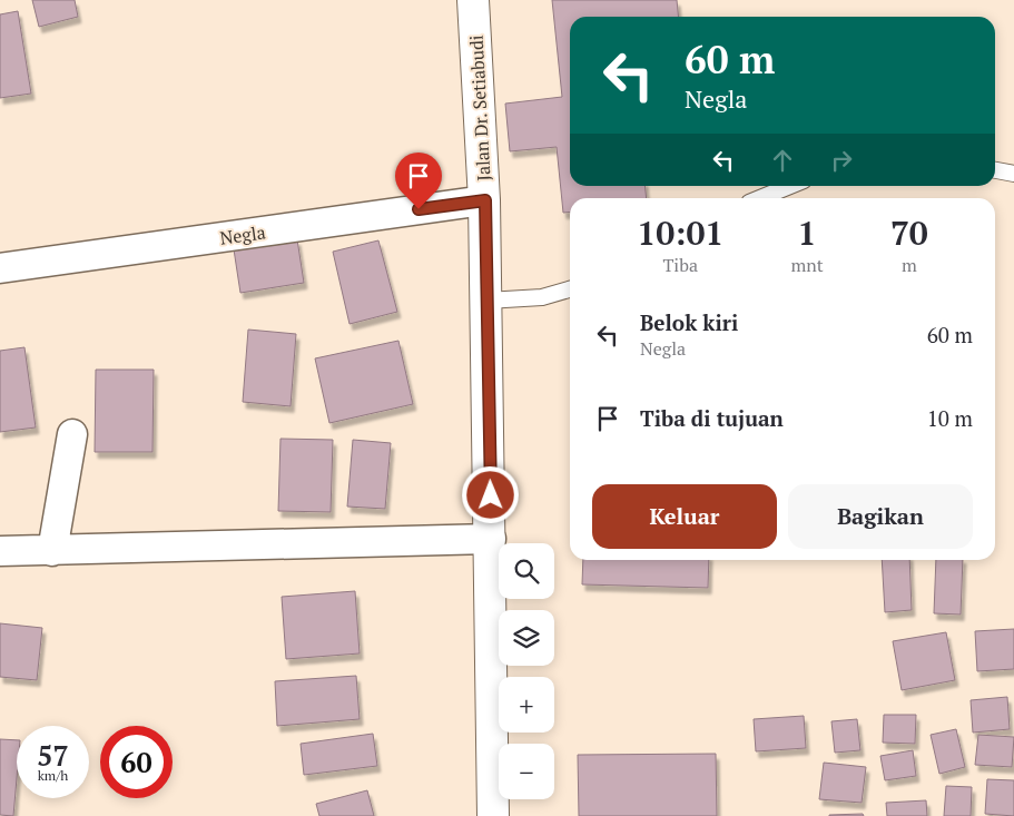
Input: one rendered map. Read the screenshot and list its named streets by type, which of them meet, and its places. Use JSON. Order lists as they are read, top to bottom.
{
  "streets": {
    "main road": ["Jalan Dr. Setiabudi"],
    "street": ["Negla"]
  },
  "crossings": [
    ["Jalan Dr. Setiabudi", "Negla"]
  ],
  "page": {
    "turn": ["60 m", "Negla"],
    "eta": [
      "10:01",
      "Tiba",
      "1",
      "mnt",
      "70",
      "m"
    ],
    "list": [
      {
        "name": "Belok kiri",
        "note": "Negla",
        "value": "60 m"
      },
      {
        "name": "Tiba di tujuan",
        "value": "10 m"
      }
    ],
    "buttons": ["Keluar", "Bagikan"],
    "map_buttons": ["+", "−"],
    "speed": "57 km/h",
    "limit": "60"
  }
}
